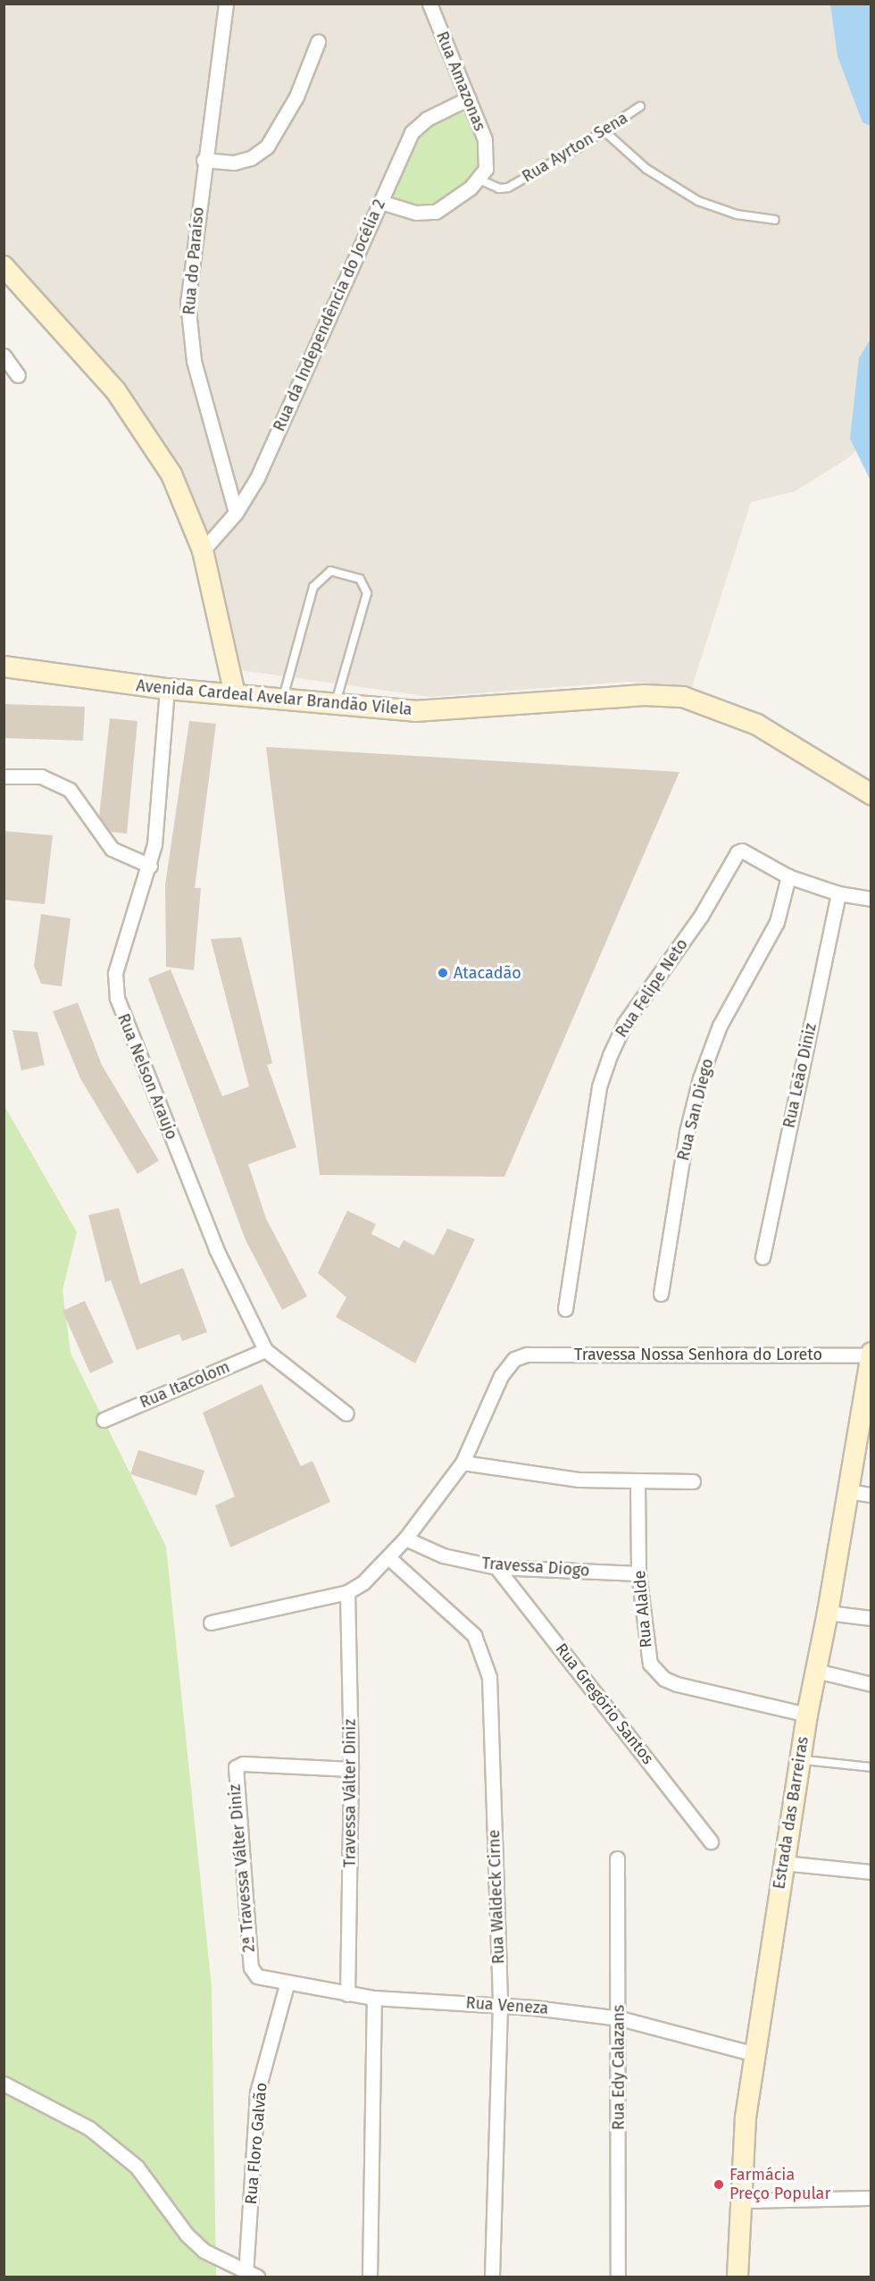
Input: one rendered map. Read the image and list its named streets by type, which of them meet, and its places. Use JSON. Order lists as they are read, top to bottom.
{
  "streets": {
    "main road": ["Avenida Cardeal Avelar Brandão Vilela", "Estrada das Barreiras"],
    "street": [
      "Rua Amazonas",
      "Rua do Paraíso",
      "Rua da Independência do Jocélia 2",
      "Rua Felipe Neto",
      "Rua Leão Diniz",
      "Rua Nelson Araujo",
      "Rua San Diego",
      "Travessa Nossa Senhora do Loreto",
      "Rua Itacolom",
      "Travessa Diogo",
      "Rua Alalde",
      "Rua Gregório Santos",
      "Travessa Válter Diniz",
      "2ª Travessa Válter Diniz",
      "Rua Waldeck Cirne",
      "Rua Veneza",
      "Rua Edy Calazans",
      "Rua Floro Galvão"
    ],
    "lane": ["Rua Ayrton Sena"]
  },
  "crossings": [
    ["Rua Amazonas", "Rua Ayrton Sena"],
    ["Rua Amazonas", "Rua da Independência do Jocélia 2"],
    ["Rua do Paraíso", "Rua da Independência do Jocélia 2"],
    ["Avenida Cardeal Avelar Brandão Vilela", "Rua Nelson Araujo"],
    ["Rua Felipe Neto", "Rua Leão Diniz"],
    ["Rua Felipe Neto", "Rua San Diego"],
    ["Rua Nelson Araujo", "Rua Itacolom"],
    ["Travessa Nossa Senhora do Loreto", "Estrada das Barreiras"],
    ["Travessa Diogo", "Rua Alalde"],
    ["Travessa Diogo", "Rua Gregório Santos"],
    ["Rua Alalde", "Estrada das Barreiras"],
    ["Travessa Válter Diniz", "2ª Travessa Válter Diniz"],
    ["Travessa Válter Diniz", "Rua Veneza"],
    ["Estrada das Barreiras", "Rua Veneza"],
    ["2ª Travessa Válter Diniz", "Rua Veneza"],
    ["Rua Waldeck Cirne", "Rua Veneza"],
    ["Rua Veneza", "Rua Edy Calazans"],
    ["Rua Veneza", "Rua Floro Galvão"]
  ],
  "places": ["Atacadão", "Farmácia Preço Popular"]
}
